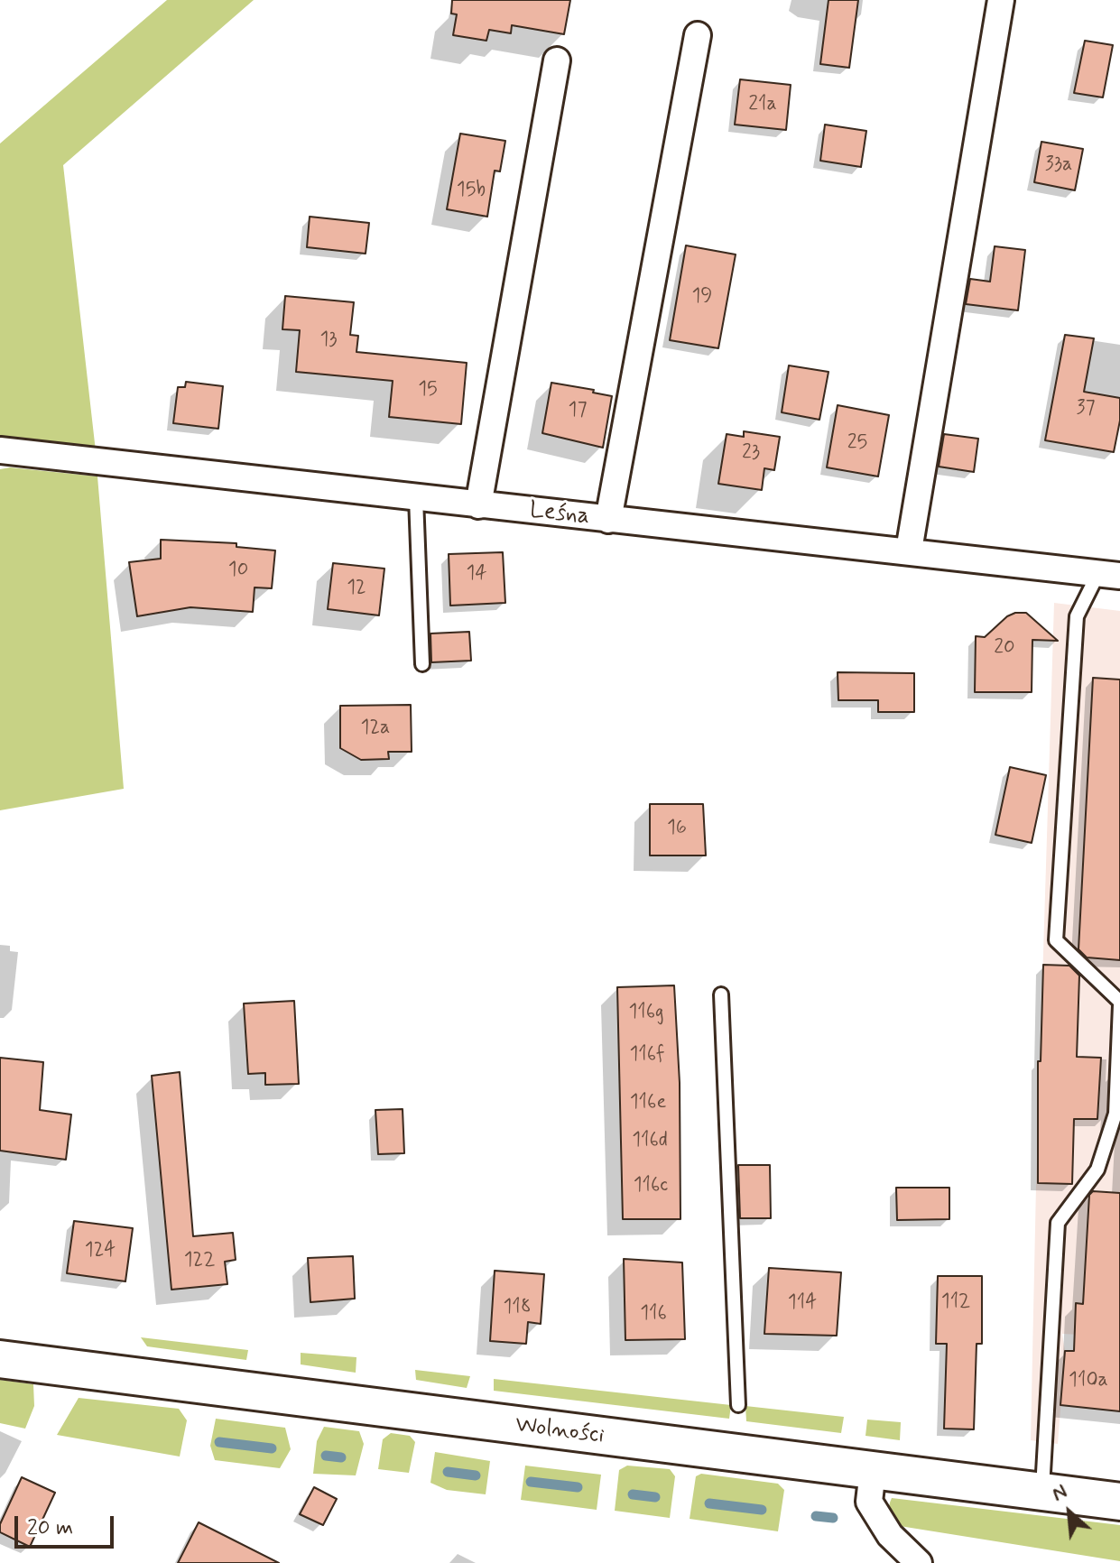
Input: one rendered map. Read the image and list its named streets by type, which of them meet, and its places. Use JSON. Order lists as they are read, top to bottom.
{
  "streets": {
    "street": ["Leśna", "Wolności"]
  },
  "house_numbers": [
    "21a",
    "33a",
    "15b",
    "19",
    "13",
    "15",
    "37",
    "17",
    "25",
    "23",
    "10",
    "14",
    "12",
    "20",
    "12a",
    "16",
    "116g",
    "116f",
    "116e",
    "116d",
    "116c",
    "124",
    "122",
    "112",
    "114",
    "118",
    "116",
    "110a"
  ],
  "scale_bar": "20 m",
  "north": "top left"
}
